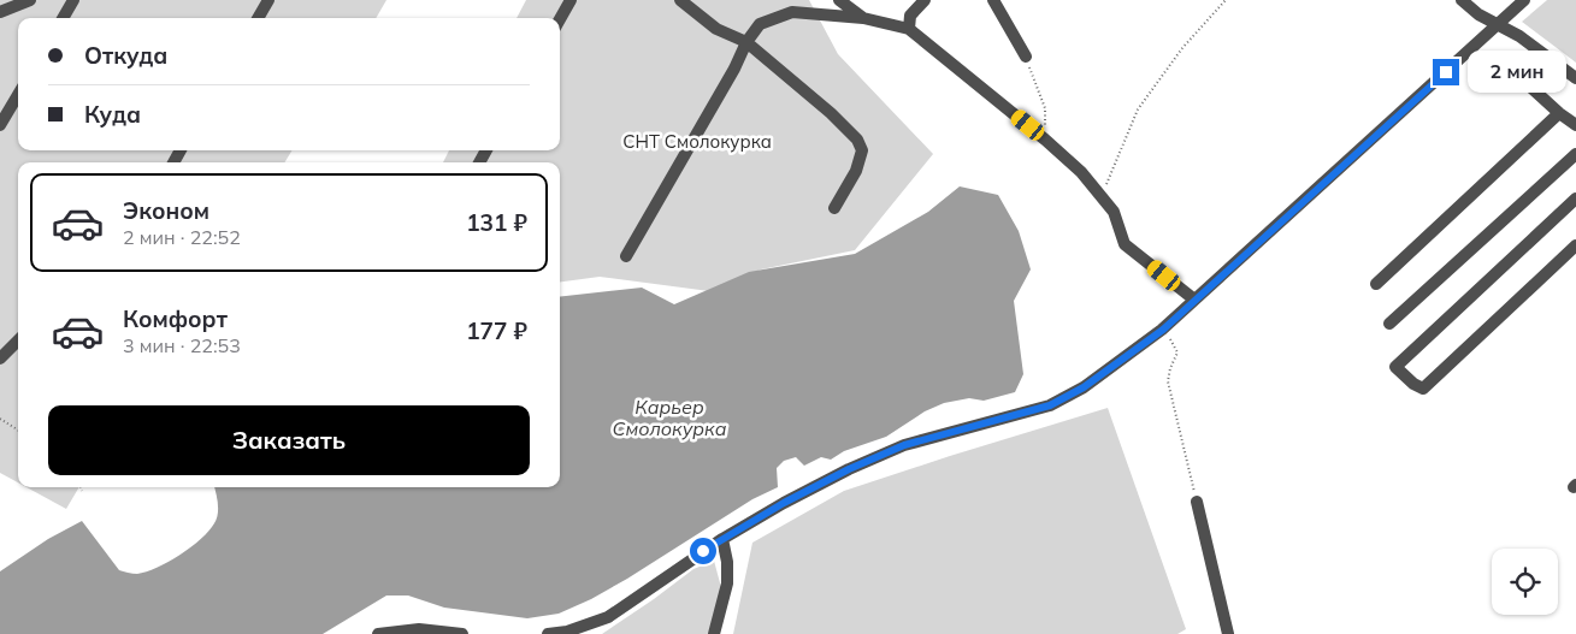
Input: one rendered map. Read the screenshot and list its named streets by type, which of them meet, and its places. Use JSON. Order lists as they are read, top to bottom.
{
  "water": ["Карьер Смолокурка"],
  "parks": ["СНТ Смолокурка"],
  "page": {
    "banner": ["Откуда", "Куда"],
    "bubble": "2 мин",
    "list": [
      {
        "name": "Эконом",
        "note": "2 мин · 22:52",
        "value": "131 ₽"
      },
      {
        "name": "Комфорт",
        "note": "3 мин · 22:53",
        "value": "177 ₽"
      }
    ],
    "buttons": "Заказать"
  }
}
